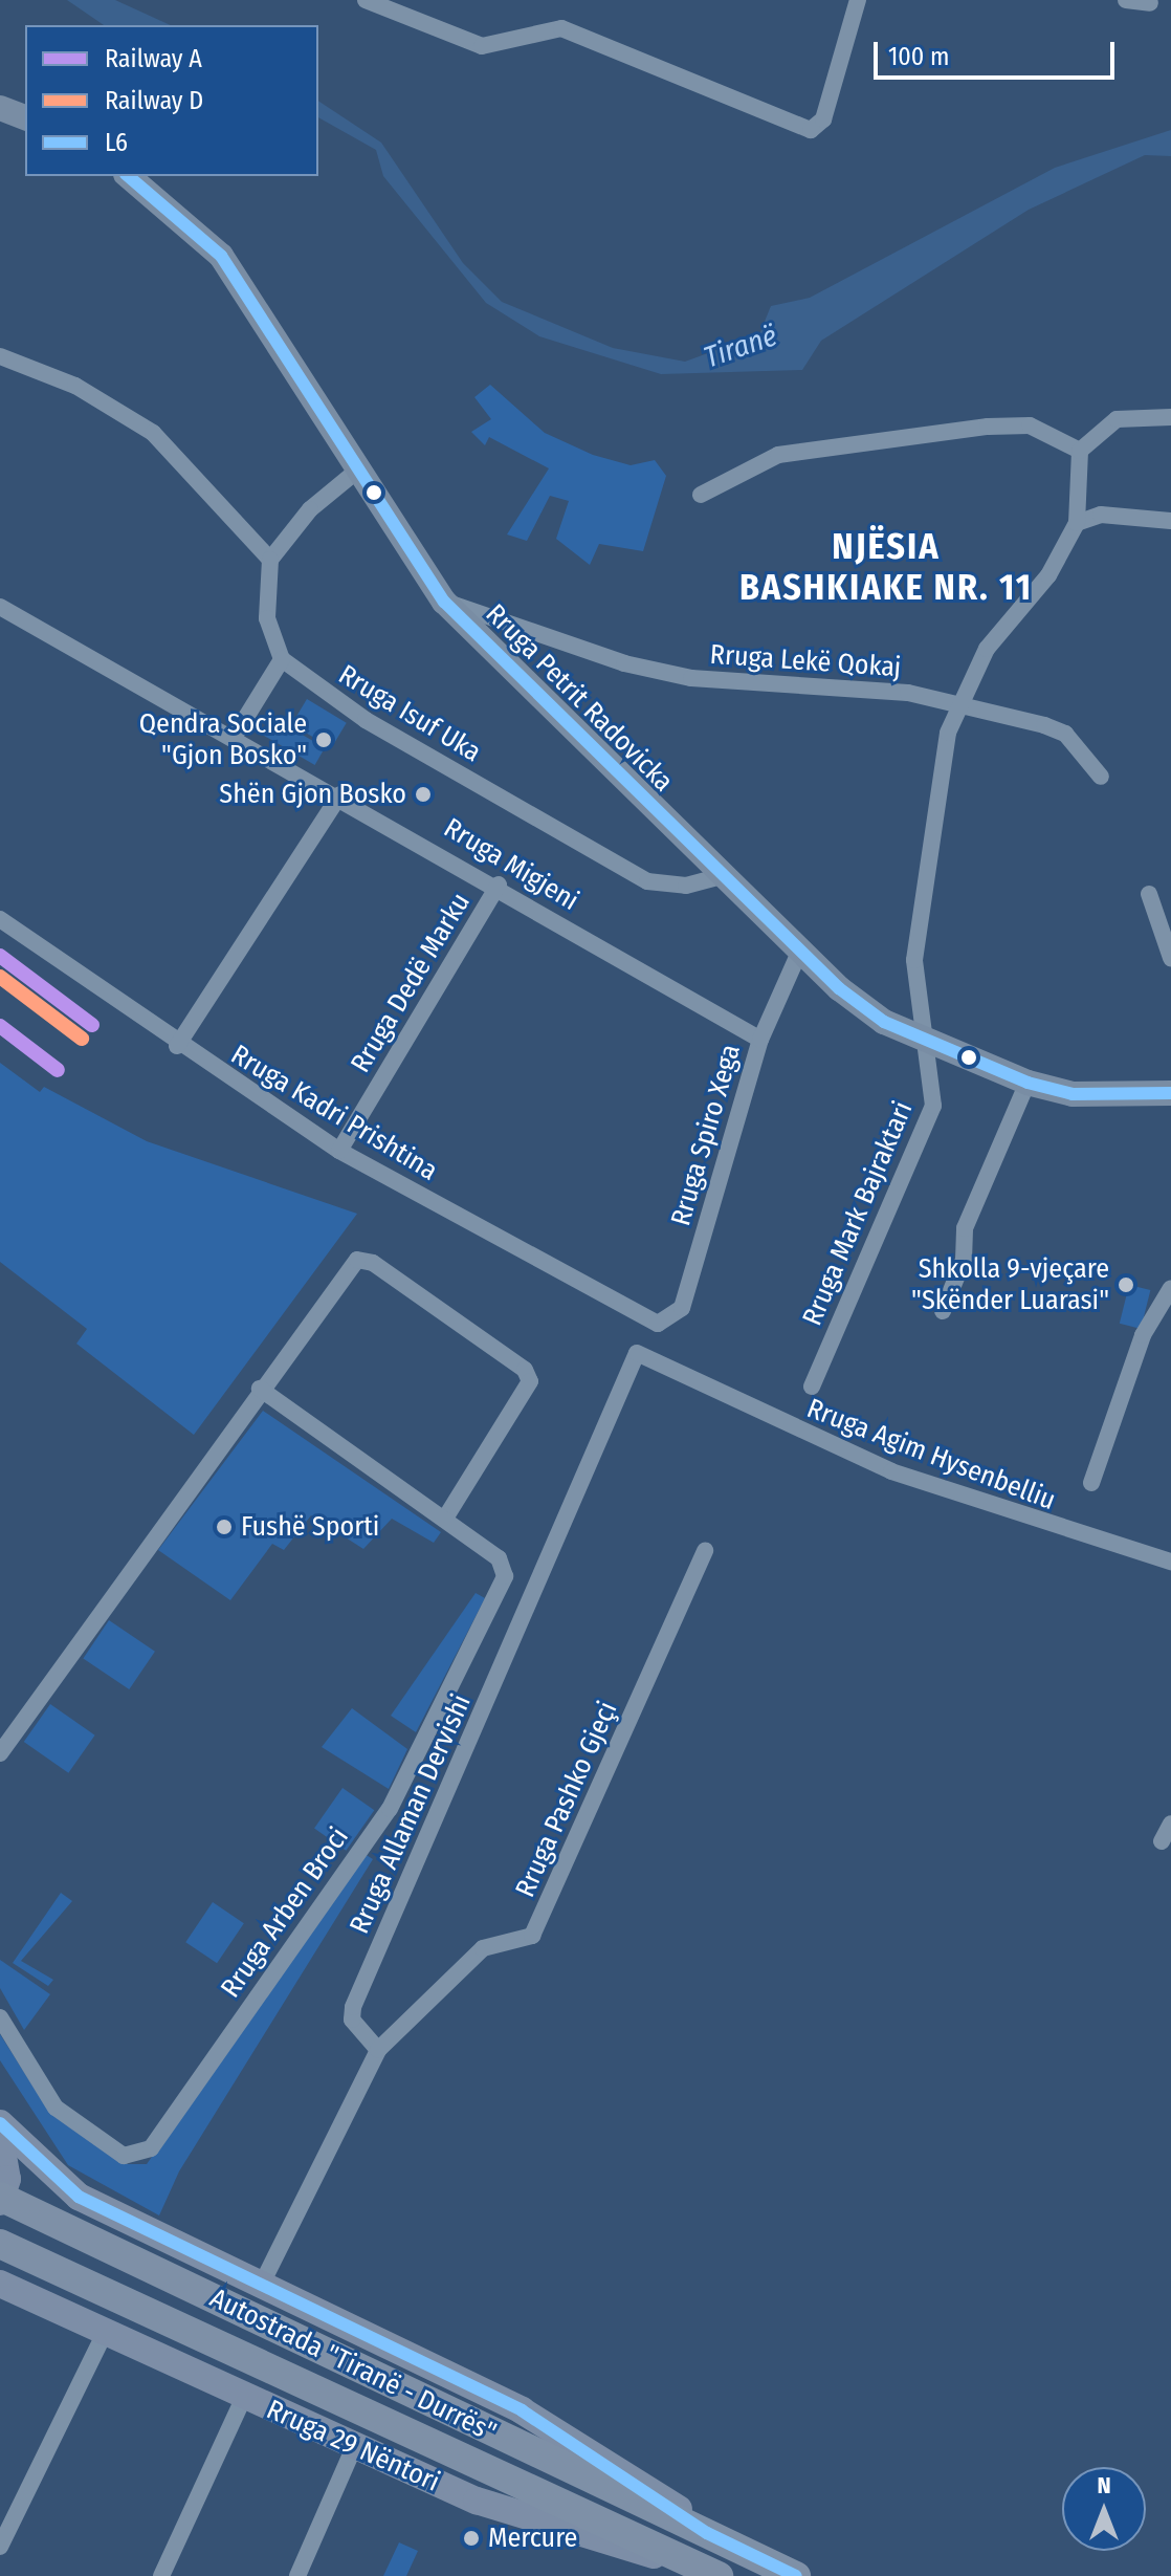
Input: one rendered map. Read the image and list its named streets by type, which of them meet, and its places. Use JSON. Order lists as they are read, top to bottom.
{
  "streets": {
    "highway": ["Autostrada \"Tiranë - Durrës\""],
    "main road": ["Rruga Petrit Radovicka", "Rruga 29 Nëntori"],
    "street": [
      "Rruga Lekë Qokaj",
      "Rruga Isuf Uka",
      "Rruga Migjeni",
      "Rruga Dedë Marku",
      "Rruga Kadri Prishtina",
      "Rruga Spiro Xega",
      "Rruga Mark Bajraktari",
      "Rruga Agim Hysenbelliu",
      "Rruga Pashko Gjeçi",
      "Rruga Allaman Dervishi",
      "Rruga Arben Broci"
    ]
  },
  "crossings": [
    ["Rruga Lekë Qokaj", "Rruga Petrit Radovicka"],
    ["Rruga Lekë Qokaj", "Rruga Mark Bajraktari"],
    ["Rruga Petrit Radovicka", "Rruga Isuf Uka"],
    ["Rruga Petrit Radovicka", "Rruga Spiro Xega"],
    ["Rruga Petrit Radovicka", "Rruga Mark Bajraktari"],
    ["Rruga Migjeni", "Rruga Dedë Marku"],
    ["Rruga Migjeni", "Rruga Spiro Xega"],
    ["Rruga Dedë Marku", "Rruga Kadri Prishtina"],
    ["Rruga Kadri Prishtina", "Rruga Spiro Xega"],
    ["Rruga Agim Hysenbelliu", "Rruga Allaman Dervishi"],
    ["Rruga Pashko Gjeçi", "Rruga Allaman Dervishi"],
    ["Autostrada \"Tiranë - Durrës\"", "Rruga 29 Nëntori"]
  ],
  "districts": ["NJËSIA BASHKIAKE NR. 11"],
  "water": ["Tiranë"],
  "places": [
    "Qendra Sociale \"Gjon Bosko\"",
    "Shën Gjon Bosko",
    "Shkolla 9-vjeçare \"Skënder Luarasi\"",
    "Fushë Sporti",
    "Mercure"
  ],
  "lines": ["transit line L6", "rail line A", "rail line D"],
  "legend": ["Railway A", "Railway D", "L6"],
  "scale_bar": "100 m",
  "north": "top"
}
